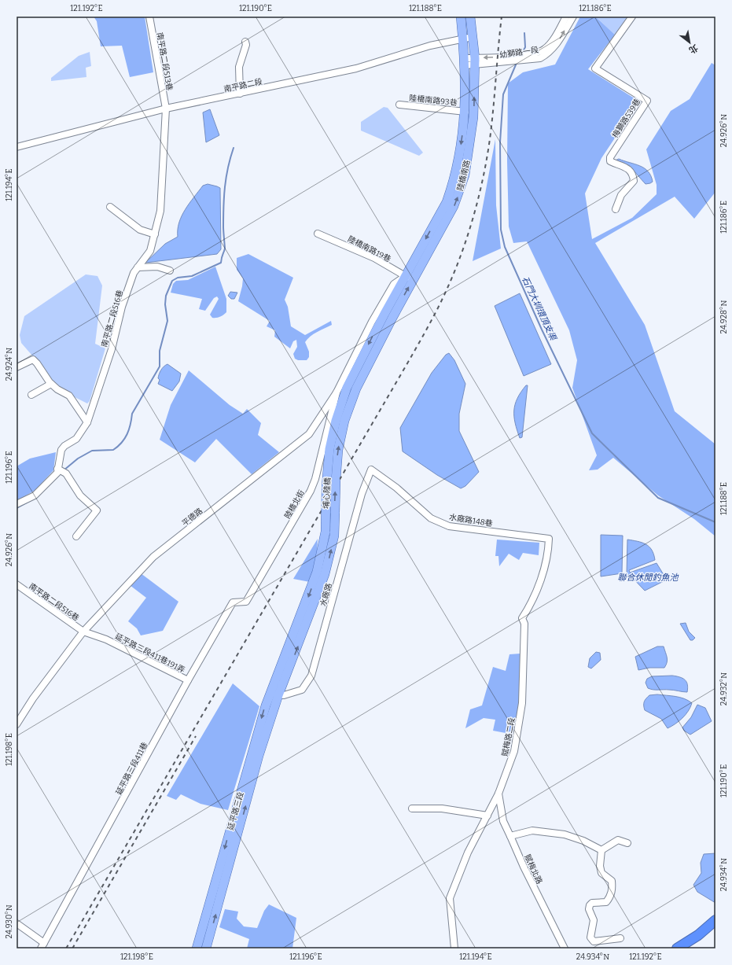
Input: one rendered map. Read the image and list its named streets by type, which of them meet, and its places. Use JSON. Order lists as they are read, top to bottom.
{
  "streets": {
    "main road": ["陸橋南路", "埔心陸橋", "延平路三段"],
    "street": [
      "幼獅路一段",
      "南平路二段513巷",
      "南平路二段",
      "陸橋南路93巷",
      "梅獅路539巷",
      "陸橋南路19巷",
      "南平路二段516巷",
      "陸橋北街",
      "平德路",
      "水廠路148巷",
      "水廠路",
      "延平路三段411巷191弄",
      "賦梅路二段",
      "延平路三段411巷",
      "賦梅北路"
    ]
  },
  "crossings": [
    ["幼獅路一段", "陸橋南路"],
    ["南平路二段513巷", "南平路二段"],
    ["南平路二段513巷", "南平路二段516巷"],
    ["南平路二段", "陸橋南路"],
    ["南平路二段", "南平路二段516巷"],
    ["陸橋南路93巷", "陸橋南路"],
    ["陸橋南路", "陸橋南路19巷"],
    ["陸橋南路", "埔心陸橋"],
    ["陸橋南路", "平德路"],
    ["南平路二段516巷", "平德路"],
    ["南平路二段516巷", "延平路三段411巷191弄"],
    ["埔心陸橋", "延平路三段"],
    ["陸橋北街", "平德路"],
    ["陸橋北街", "延平路三段411巷"],
    ["水廠路148巷", "水廠路"],
    ["水廠路148巷", "賦梅路二段"],
    ["水廠路", "延平路三段"],
    ["延平路三段411巷191弄", "延平路三段411巷"],
    ["賦梅路二段", "賦梅北路"]
  ],
  "water": ["石門大圳環頂支渠", "聯合休閒釣魚池"],
  "north": "bottom right",
  "coordinates": [
    "121.192°E",
    "121.190°E",
    "121.188°E",
    "121.186°E",
    "24.926°N",
    "121.194°E",
    "24.928°N",
    "24.924°N",
    "121.196°E",
    "24.932°N",
    "121.198°E",
    "24.934°N",
    "24.930°N"
  ]
}
